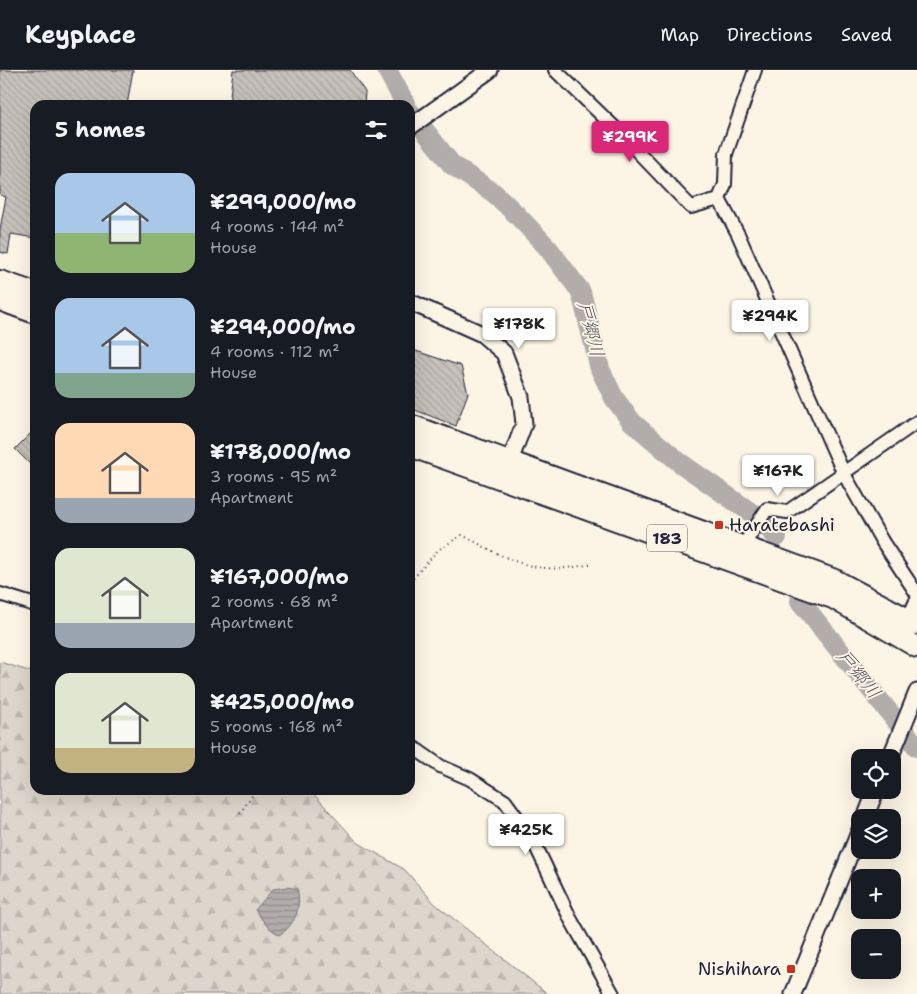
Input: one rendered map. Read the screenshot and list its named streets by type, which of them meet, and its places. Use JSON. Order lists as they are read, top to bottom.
{
  "streets": {
    "highway": ["183"]
  },
  "water": ["戸郷川"],
  "places": {
    "transit": ["Haratebashi", "Nishihara"]
  },
  "page": {
    "header": "Keyplace",
    "nav": ["Map", "Directions", "Saved"],
    "heading": "5 homes",
    "price": [
      "¥299K",
      "¥294K",
      "¥178K",
      "¥167K",
      "¥425K"
    ],
    "list": [
      {
        "name": "¥299,000/mo",
        "note": "4 rooms · 144 m² · House"
      },
      {
        "name": "¥294,000/mo",
        "note": "4 rooms · 112 m² · House"
      },
      {
        "name": "¥178,000/mo",
        "note": "3 rooms · 95 m² · Apartment"
      },
      {
        "name": "¥167,000/mo",
        "note": "2 rooms · 68 m² · Apartment"
      },
      {
        "name": "¥425,000/mo",
        "note": "5 rooms · 168 m² · House"
      }
    ],
    "map_buttons": ["+", "−"]
  }
}
